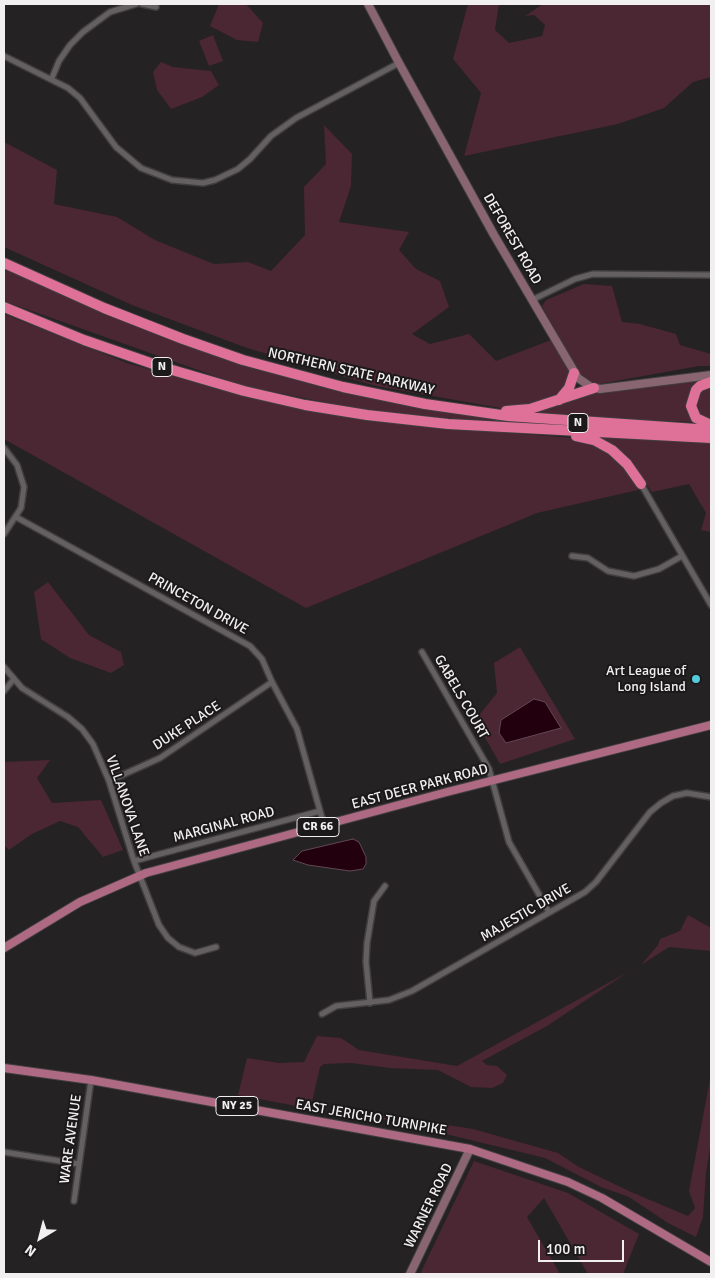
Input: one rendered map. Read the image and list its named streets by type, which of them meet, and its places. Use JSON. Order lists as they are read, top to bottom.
{
  "streets": {
    "highway": ["N", "NORTHERN STATE PARKWAY"],
    "main road": [
      "EAST DEER PARK ROAD",
      "CR 66",
      "NY 25",
      "EAST JERICHO TURNPIKE"
    ],
    "street": [
      "DEFOREST ROAD",
      "PRINCETON DRIVE",
      "GABELS COURT",
      "DUKE PLACE",
      "VILLANOVA LANE",
      "MARGINAL ROAD",
      "MAJESTIC DRIVE",
      "WARE AVENUE",
      "WARNER ROAD"
    ]
  },
  "crossings": [
    ["PRINCETON DRIVE", "DUKE PLACE"],
    ["PRINCETON DRIVE", "EAST DEER PARK ROAD"],
    ["PRINCETON DRIVE", "MARGINAL ROAD"],
    ["GABELS COURT", "EAST DEER PARK ROAD"],
    ["GABELS COURT", "MAJESTIC DRIVE"],
    ["DUKE PLACE", "VILLANOVA LANE"],
    ["EAST DEER PARK ROAD", "VILLANOVA LANE"],
    ["VILLANOVA LANE", "MARGINAL ROAD"],
    ["EAST JERICHO TURNPIKE", "WARE AVENUE"],
    ["EAST JERICHO TURNPIKE", "WARNER ROAD"]
  ],
  "places": ["Art League of Long Island"],
  "scale_bar": "100 m",
  "north": "bottom left"
}
